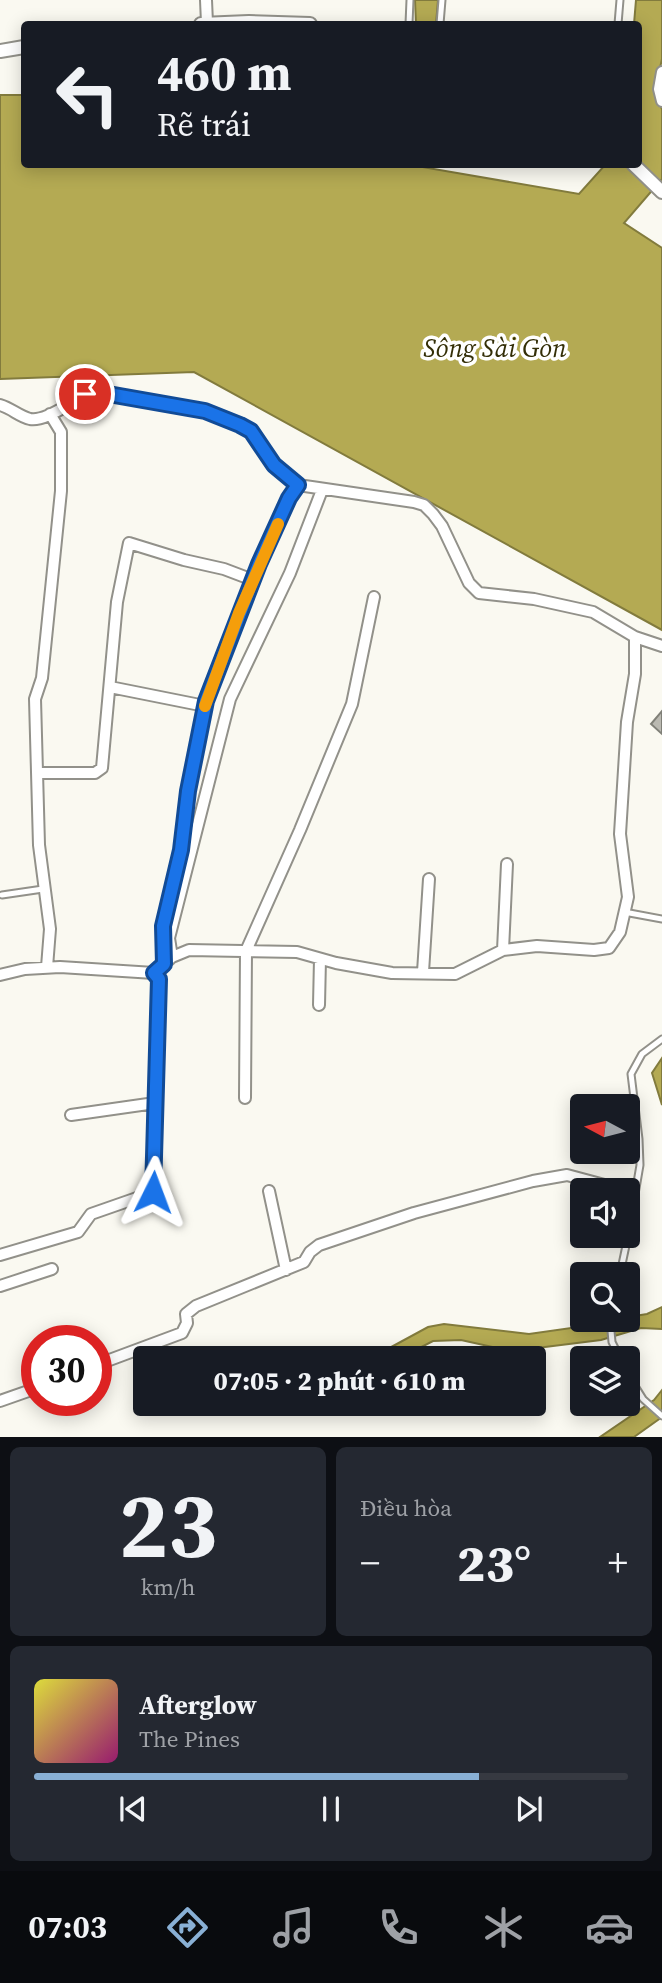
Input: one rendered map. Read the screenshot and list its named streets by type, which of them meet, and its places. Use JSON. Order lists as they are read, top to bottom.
{
  "water": ["Sông Sài Gòn"],
  "north": "left",
  "page": {
    "turn": ["460 m", "Rẽ trái"],
    "limit": "30",
    "trip": "07:05 · 2 phút · 610 m",
    "tile": [
      ["23", "km/h"],
      "Điều hòa"
    ],
    "heat": ["−", "23°", "+"],
    "song": ["Afterglow", "The Pines"],
    "tabs": "07:03"
  }
}
